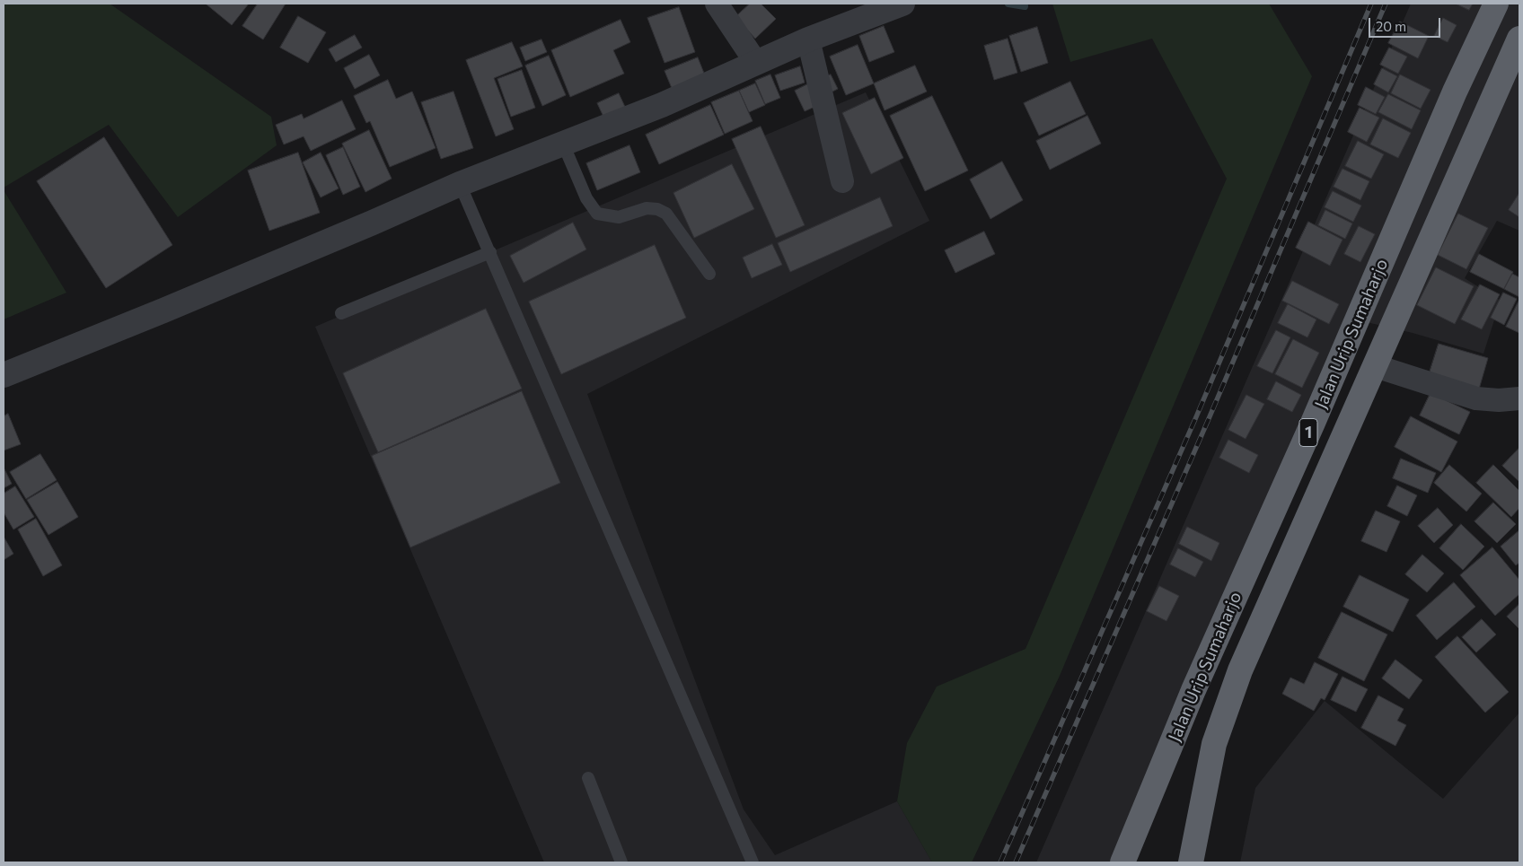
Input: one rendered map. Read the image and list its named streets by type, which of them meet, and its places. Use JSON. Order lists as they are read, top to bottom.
{
  "streets": {
    "highway": ["Jalan Urip Sumaharjo", "1"]
  },
  "scale_bar": "20 m"
}
